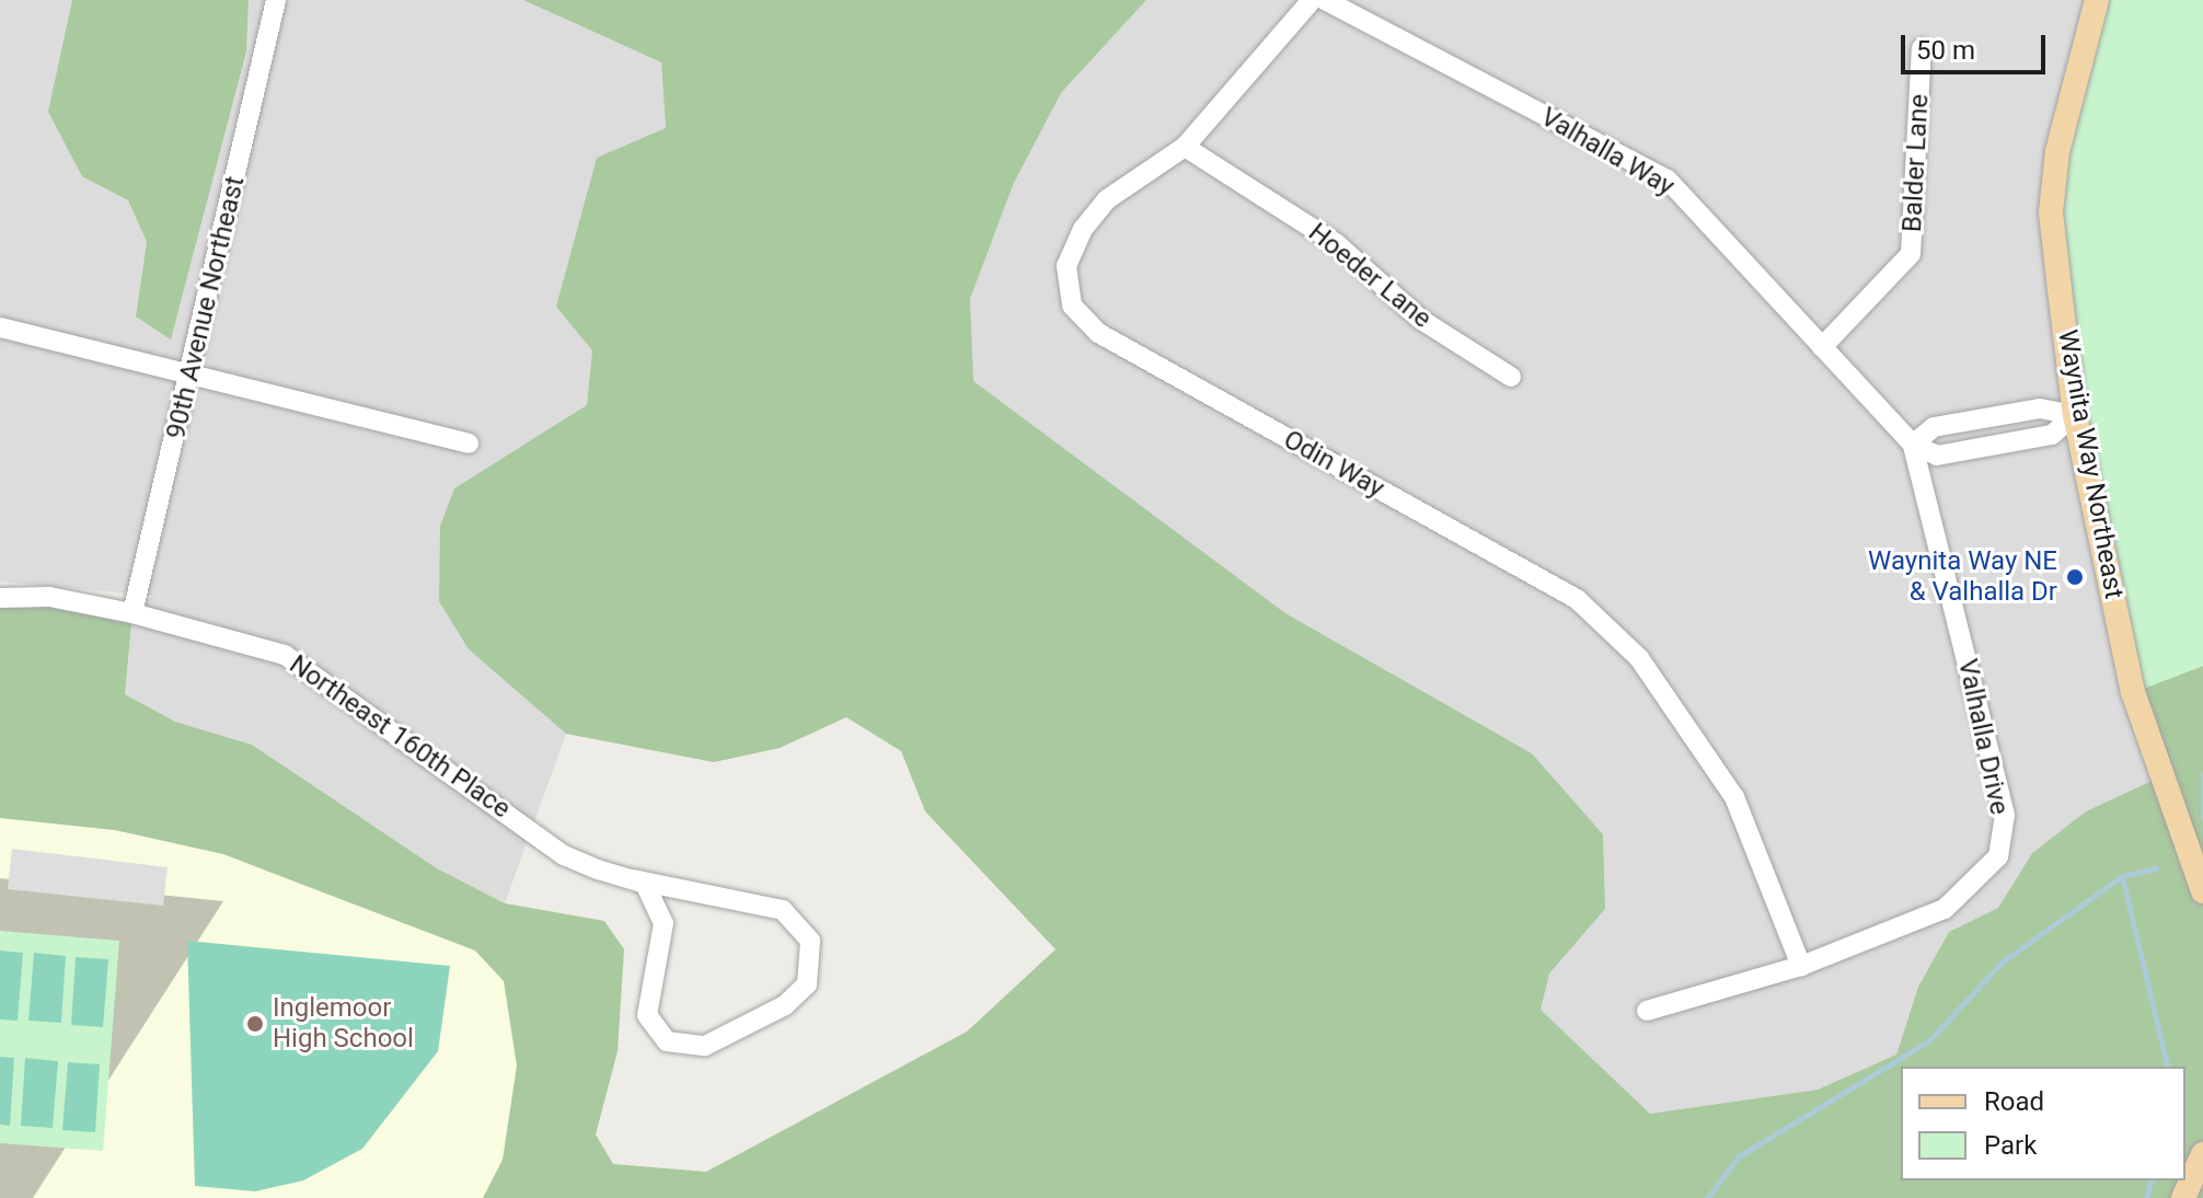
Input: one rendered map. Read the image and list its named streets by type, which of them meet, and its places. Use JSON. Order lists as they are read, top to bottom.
{
  "streets": {
    "main road": ["Waynita Way Northeast"],
    "street": [
      "Valhalla Way",
      "Balder Lane",
      "Hoeder Lane",
      "90th Avenue Northeast",
      "Odin Way",
      "Northeast 160th Place",
      "Valhalla Drive"
    ]
  },
  "crossings": [
    ["Valhalla Way", "Balder Lane"],
    ["Valhalla Way", "Valhalla Drive"],
    ["Hoeder Lane", "Odin Way"],
    ["90th Avenue Northeast", "Northeast 160th Place"],
    ["Odin Way", "Valhalla Drive"]
  ],
  "places": ["Waynita Way NE & Valhalla Dr", "Inglemoor High School"],
  "legend": ["Road", "Park"],
  "scale_bar": "50 m"
}
